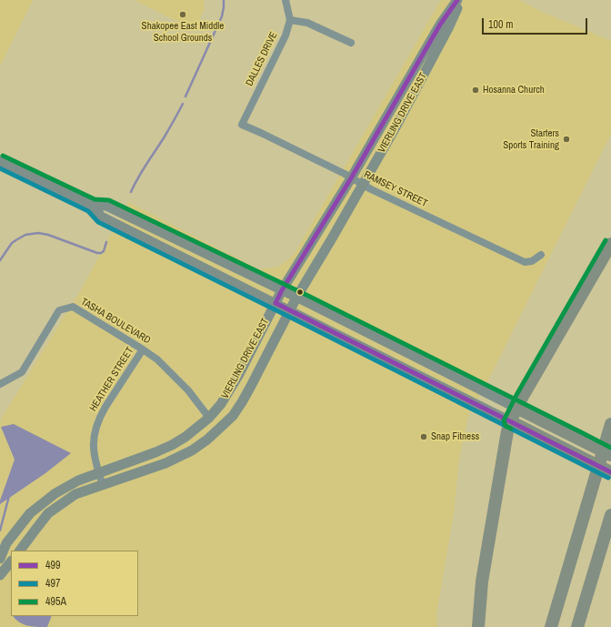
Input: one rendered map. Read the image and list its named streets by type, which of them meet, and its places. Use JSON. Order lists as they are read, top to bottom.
{
  "streets": {
    "street": [
      "DALLES DRIVE",
      "VIERLING DRIVE EAST",
      "RAMSEY STREET",
      "TASHA BOULEVARD",
      "HEATHER STREET"
    ]
  },
  "crossings": [
    ["DALLES DRIVE", "RAMSEY STREET"],
    ["VIERLING DRIVE EAST", "RAMSEY STREET"],
    ["VIERLING DRIVE EAST", "TASHA BOULEVARD"],
    ["VIERLING DRIVE EAST", "HEATHER STREET"],
    ["TASHA BOULEVARD", "HEATHER STREET"]
  ],
  "places": [
    "Shakopee East Middle School Grounds",
    "Hosanna Church",
    "Starters Sports Training",
    "Snap Fitness"
  ],
  "lines": ["transit line 499", "transit line 495A", "transit line 497"],
  "legend": ["499", "497", "495A"],
  "scale_bar": "100 m"
}
